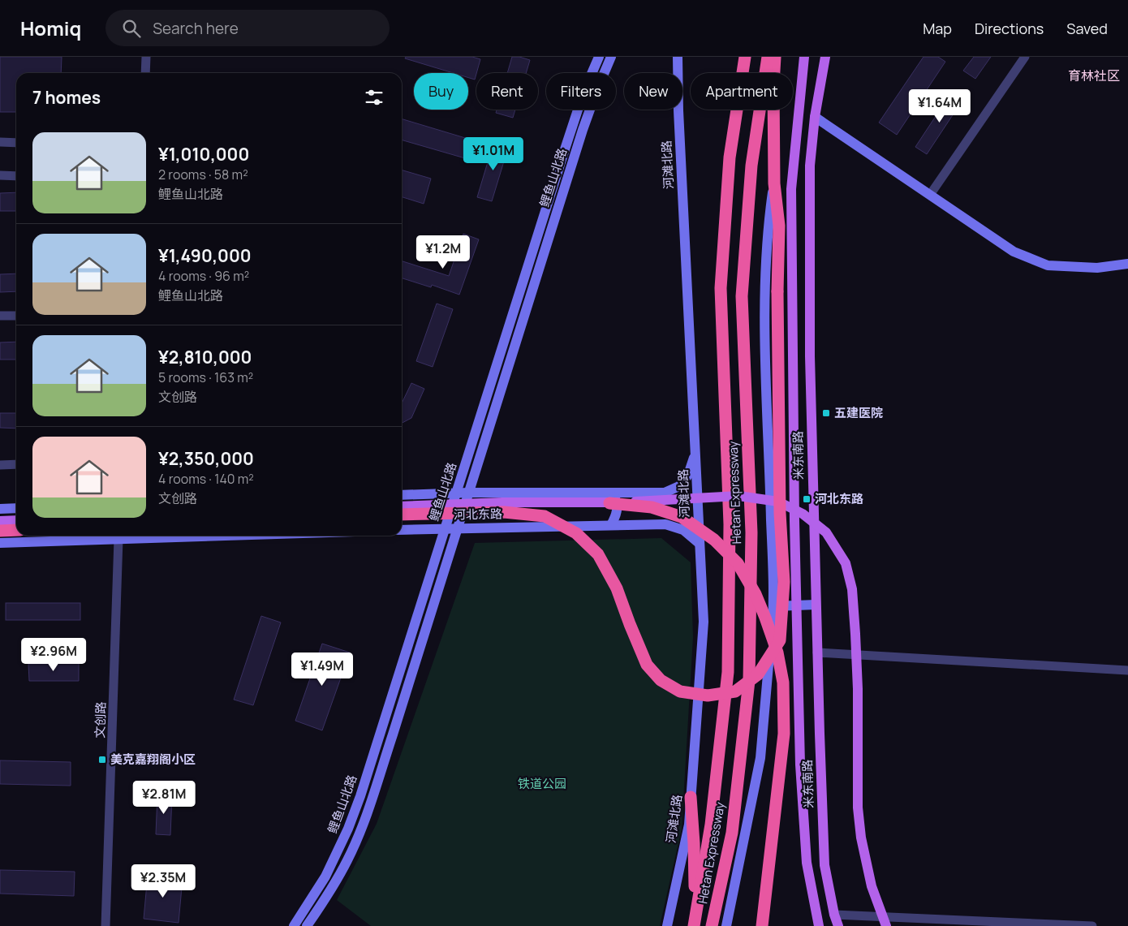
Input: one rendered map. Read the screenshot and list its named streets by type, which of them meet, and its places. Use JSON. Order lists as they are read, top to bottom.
{
  "streets": {
    "highway": ["Hetan Expressway"],
    "main road": [
      "河滩北路",
      "鲤鱼山北路",
      "米东南路",
      "河北东路"
    ],
    "street": ["文创路"]
  },
  "crossings": [
    ["河滩北路", "河北东路"],
    ["鲤鱼山北路", "河北东路"]
  ],
  "districts": ["育林社区"],
  "parks": ["铁道公园"],
  "places": {
    "transit": ["五建医院", "河北东路", "美克嘉翔阁小区"]
  },
  "page": {
    "header": "Homiq",
    "search": "Search here",
    "nav": ["Map", "Directions", "Saved"],
    "chip": [
      "Buy",
      "Rent",
      "Filters",
      "New",
      "Apartment"
    ],
    "heading": "7 homes",
    "price": [
      "¥1.64M",
      "¥1.01M",
      "¥1.2M",
      "¥2.96M",
      "¥1.49M",
      "¥2.81M",
      "¥2.35M"
    ],
    "list": [
      {
        "name": "¥1,010,000",
        "note": "2 rooms · 58 m² · 鲤鱼山北路"
      },
      {
        "name": "¥1,490,000",
        "note": "4 rooms · 96 m² · 鲤鱼山北路"
      },
      {
        "name": "¥2,810,000",
        "note": "5 rooms · 163 m² · 文创路"
      },
      {
        "name": "¥2,350,000",
        "note": "4 rooms · 140 m² · 文创路"
      }
    ]
  }
}
